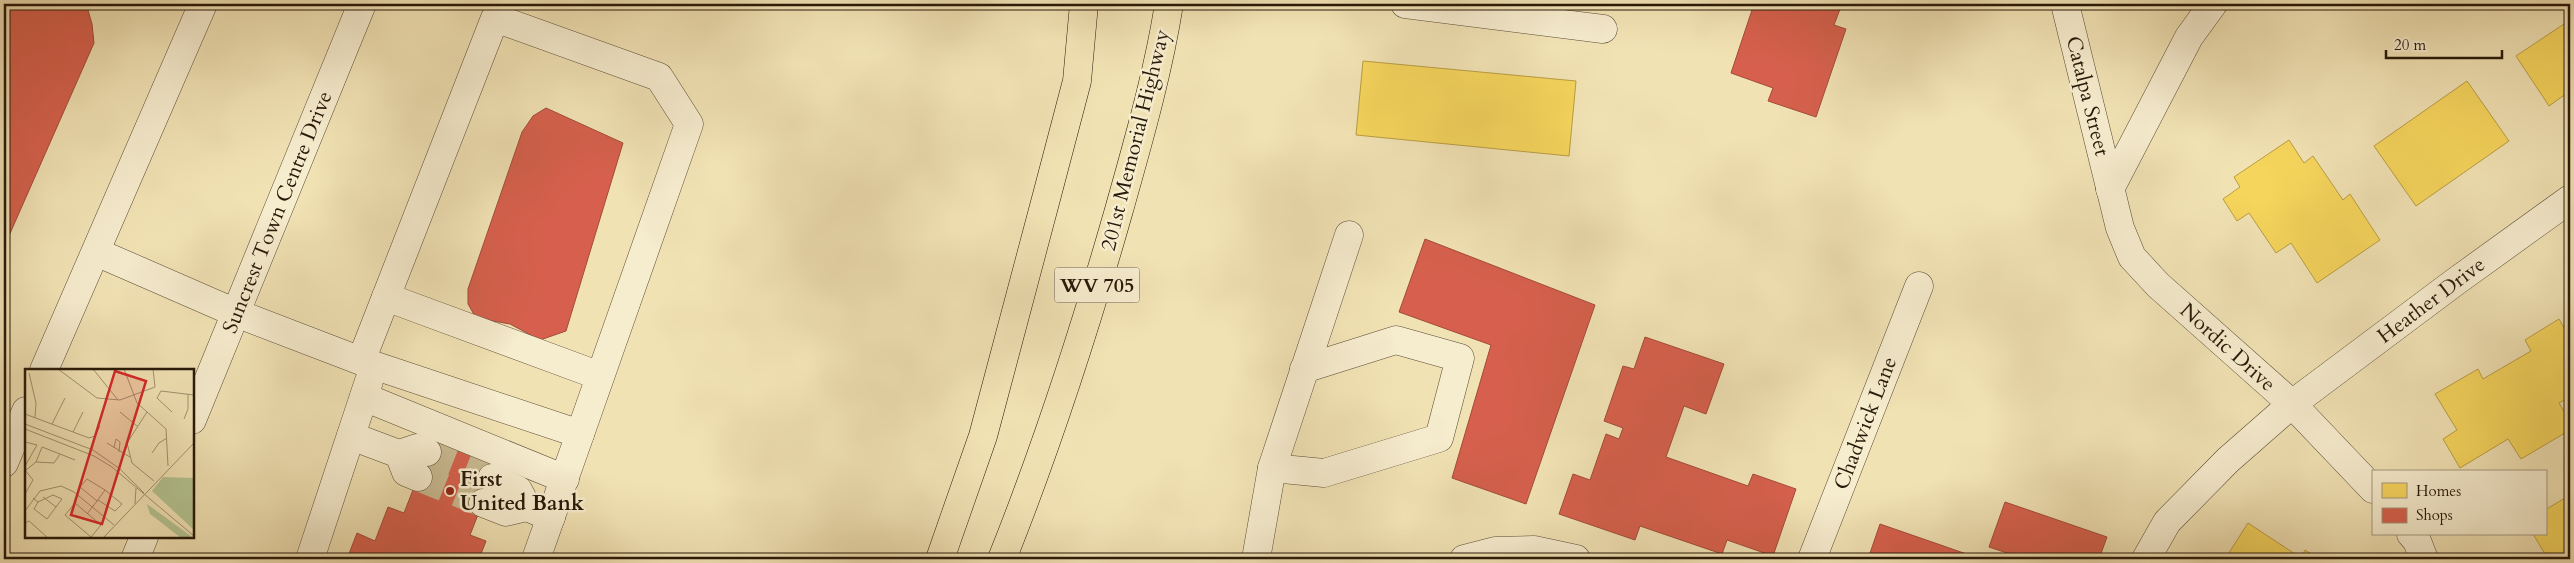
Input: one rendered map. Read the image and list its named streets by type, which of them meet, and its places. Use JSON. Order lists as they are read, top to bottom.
{
  "streets": {
    "main road": ["201st Memorial Highway", "WV 705"],
    "street": [
      "Catalpa Street",
      "Suncrest Town Centre Drive",
      "Heather Drive",
      "Nordic Drive",
      "Chadwick Lane"
    ]
  },
  "crossings": [
    ["Catalpa Street", "Nordic Drive"],
    ["Heather Drive", "Nordic Drive"]
  ],
  "places": ["First United Bank"],
  "legend": ["Homes", "Shops"],
  "scale_bar": "20 m"
}
